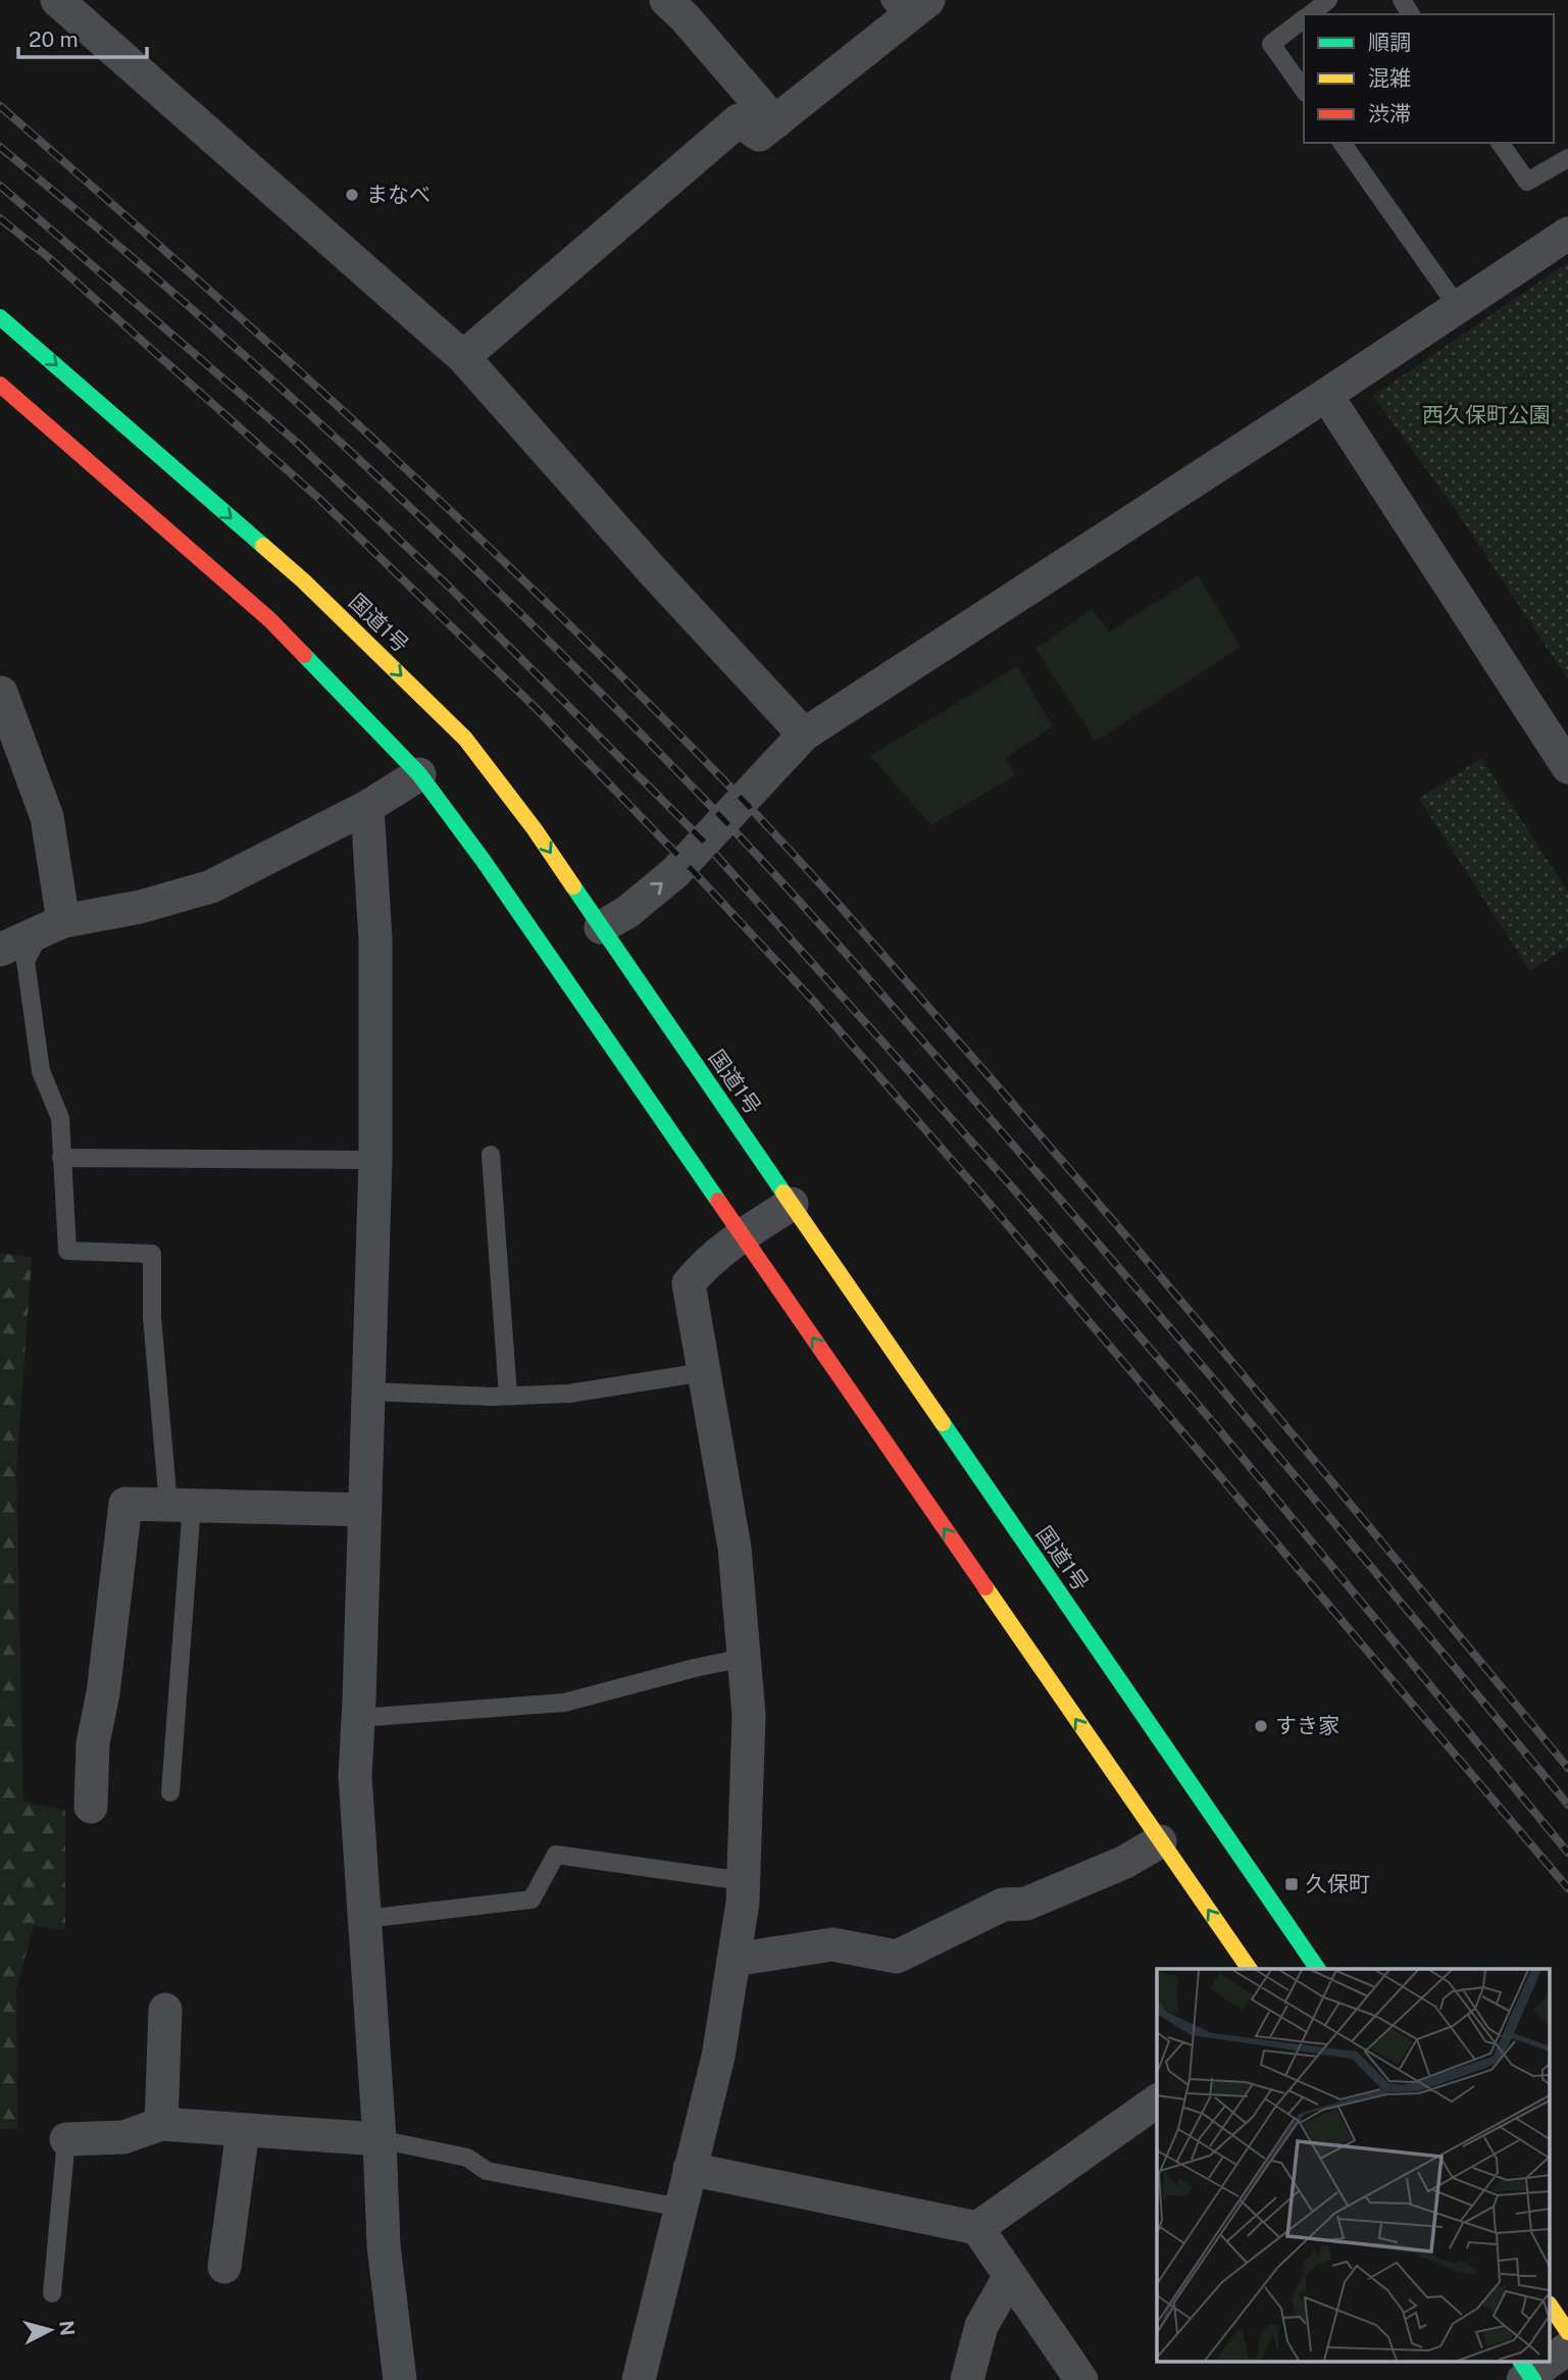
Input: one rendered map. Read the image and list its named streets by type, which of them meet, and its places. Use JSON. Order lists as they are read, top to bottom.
{
  "streets": {
    "highway": ["国道1号"]
  },
  "parks": ["西久保町公園"],
  "places": {
    "other": ["まなべ", "すき家"],
    "transit": ["久保町"]
  },
  "legend": ["順調", "混雑", "渋滞"],
  "scale_bar": "20 m",
  "north": "right"
}
